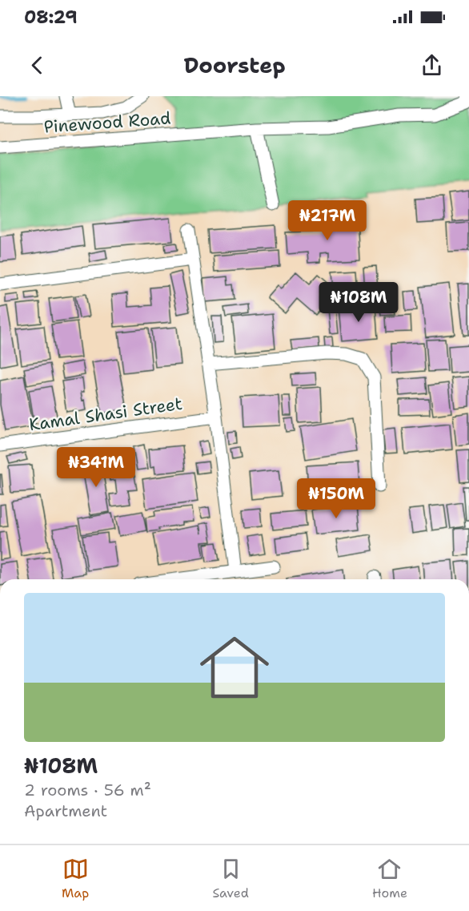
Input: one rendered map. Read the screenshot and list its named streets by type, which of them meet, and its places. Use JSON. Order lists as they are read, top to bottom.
{
  "streets": {
    "street": ["Pinewood Road", "Kamal Shasi Street"]
  },
  "page": {
    "status": "08:29",
    "header": "Doorstep",
    "price": [
      "₦217M",
      "₦108M",
      "₦341M",
      "₦150M"
    ],
    "list": [
      {
        "name": "₦108M",
        "note": "2 rooms · 56 m² · Apartment"
      }
    ],
    "tabs": ["Map", "Saved", "Home"]
  }
}
